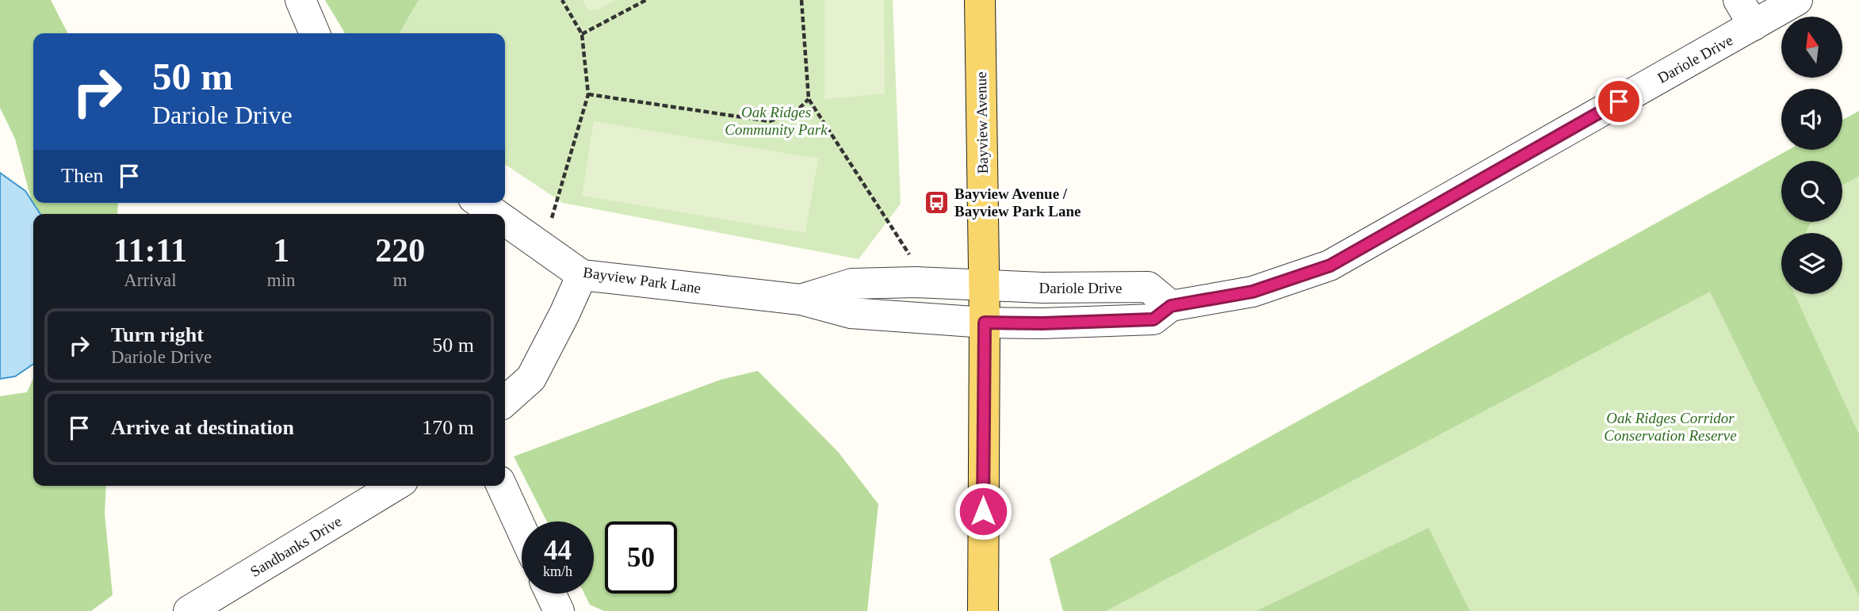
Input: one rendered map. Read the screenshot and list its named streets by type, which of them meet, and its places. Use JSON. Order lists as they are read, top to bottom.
{
  "streets": {
    "main road": ["Bayview Avenue"],
    "street": ["Dariole Drive", "Bayview Park Lane", "Sandbanks Drive"]
  },
  "crossings": [
    ["Dariole Drive", "Bayview Avenue"],
    ["Dariole Drive", "Bayview Park Lane"],
    ["Bayview Avenue", "Bayview Park Lane"]
  ],
  "parks": ["Oak Ridges Community Park", "Oak Ridges Corridor Conservation Reserve"],
  "places": {
    "bus stop": ["Bayview Avenue / Bayview Park Lane"]
  },
  "north": "top",
  "page": {
    "turn": ["50 m", "Dariole Drive"],
    "then": "Then",
    "eta": [
      "11:11",
      "Arrival",
      "1",
      "min",
      "220",
      "m"
    ],
    "list": [
      {
        "name": "Turn right",
        "note": "Dariole Drive",
        "value": "50 m"
      },
      {
        "name": "Arrive at destination",
        "value": "170 m"
      }
    ],
    "speed": "44 km/h",
    "limit": "50"
  }
}
